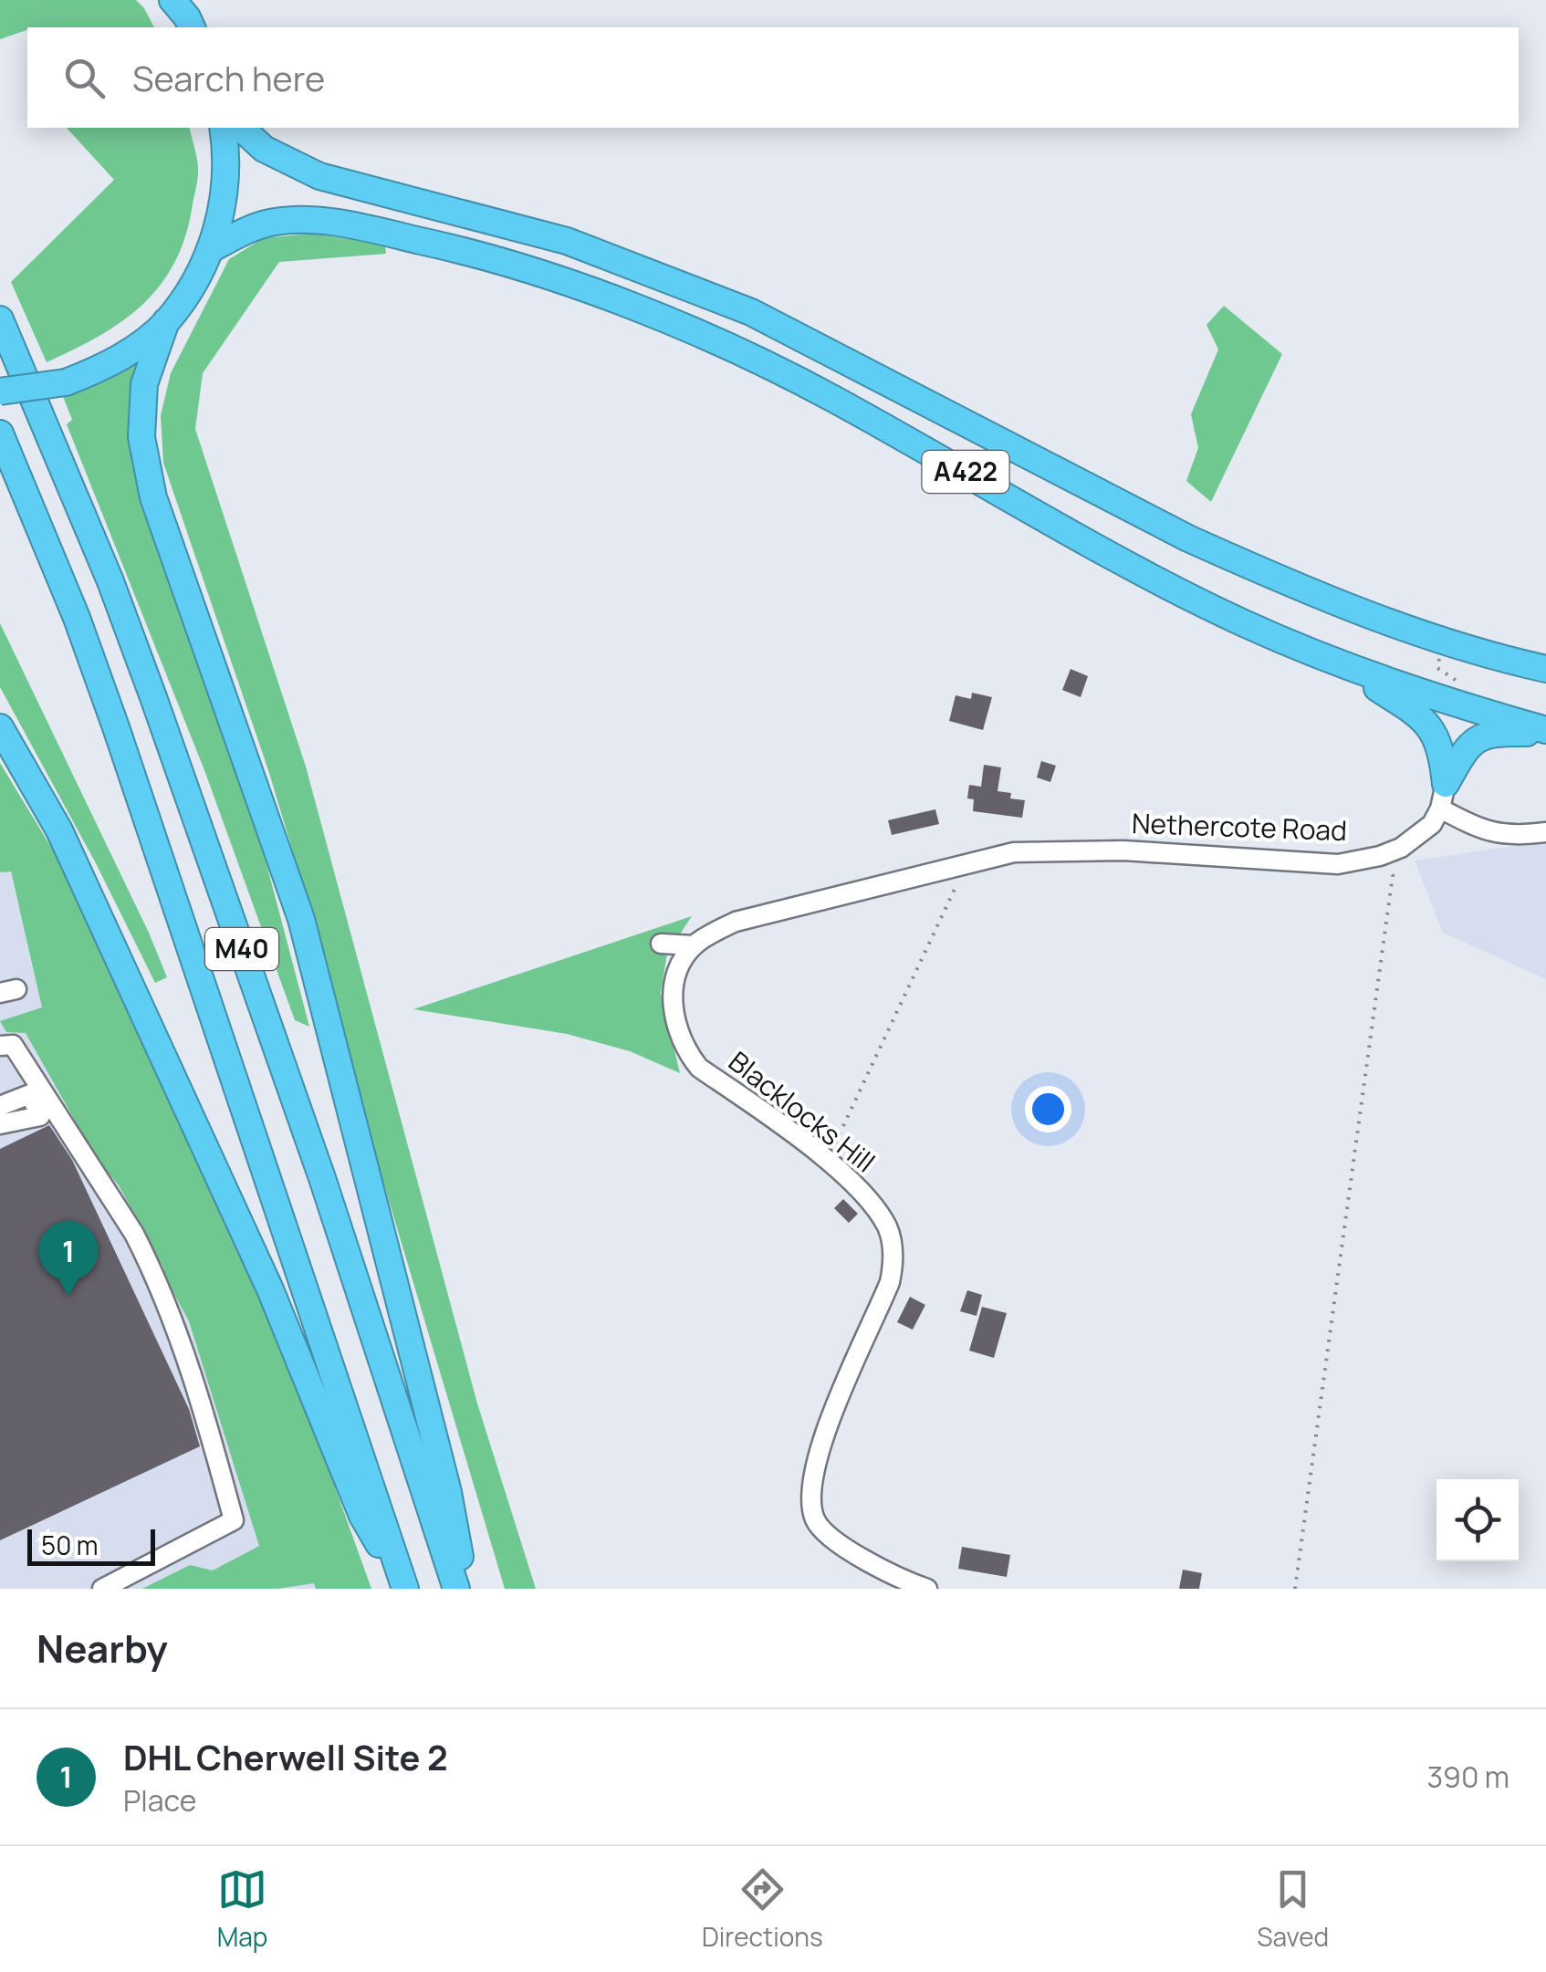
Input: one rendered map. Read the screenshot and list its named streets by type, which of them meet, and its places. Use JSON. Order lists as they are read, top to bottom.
{
  "streets": {
    "highway": ["A422", "M40"],
    "street": ["Nethercote Road", "Blacklocks Hill"]
  },
  "scale_bar": "50 m",
  "page": {
    "search": "Search here",
    "pins": "1",
    "scale": "50 m",
    "heading": "Nearby",
    "list": [
      {
        "mark": "1",
        "name": "DHL Cherwell Site 2",
        "note": "Place",
        "value": "390 m"
      }
    ],
    "nav": ["Map", "Directions", "Saved"]
  }
}
